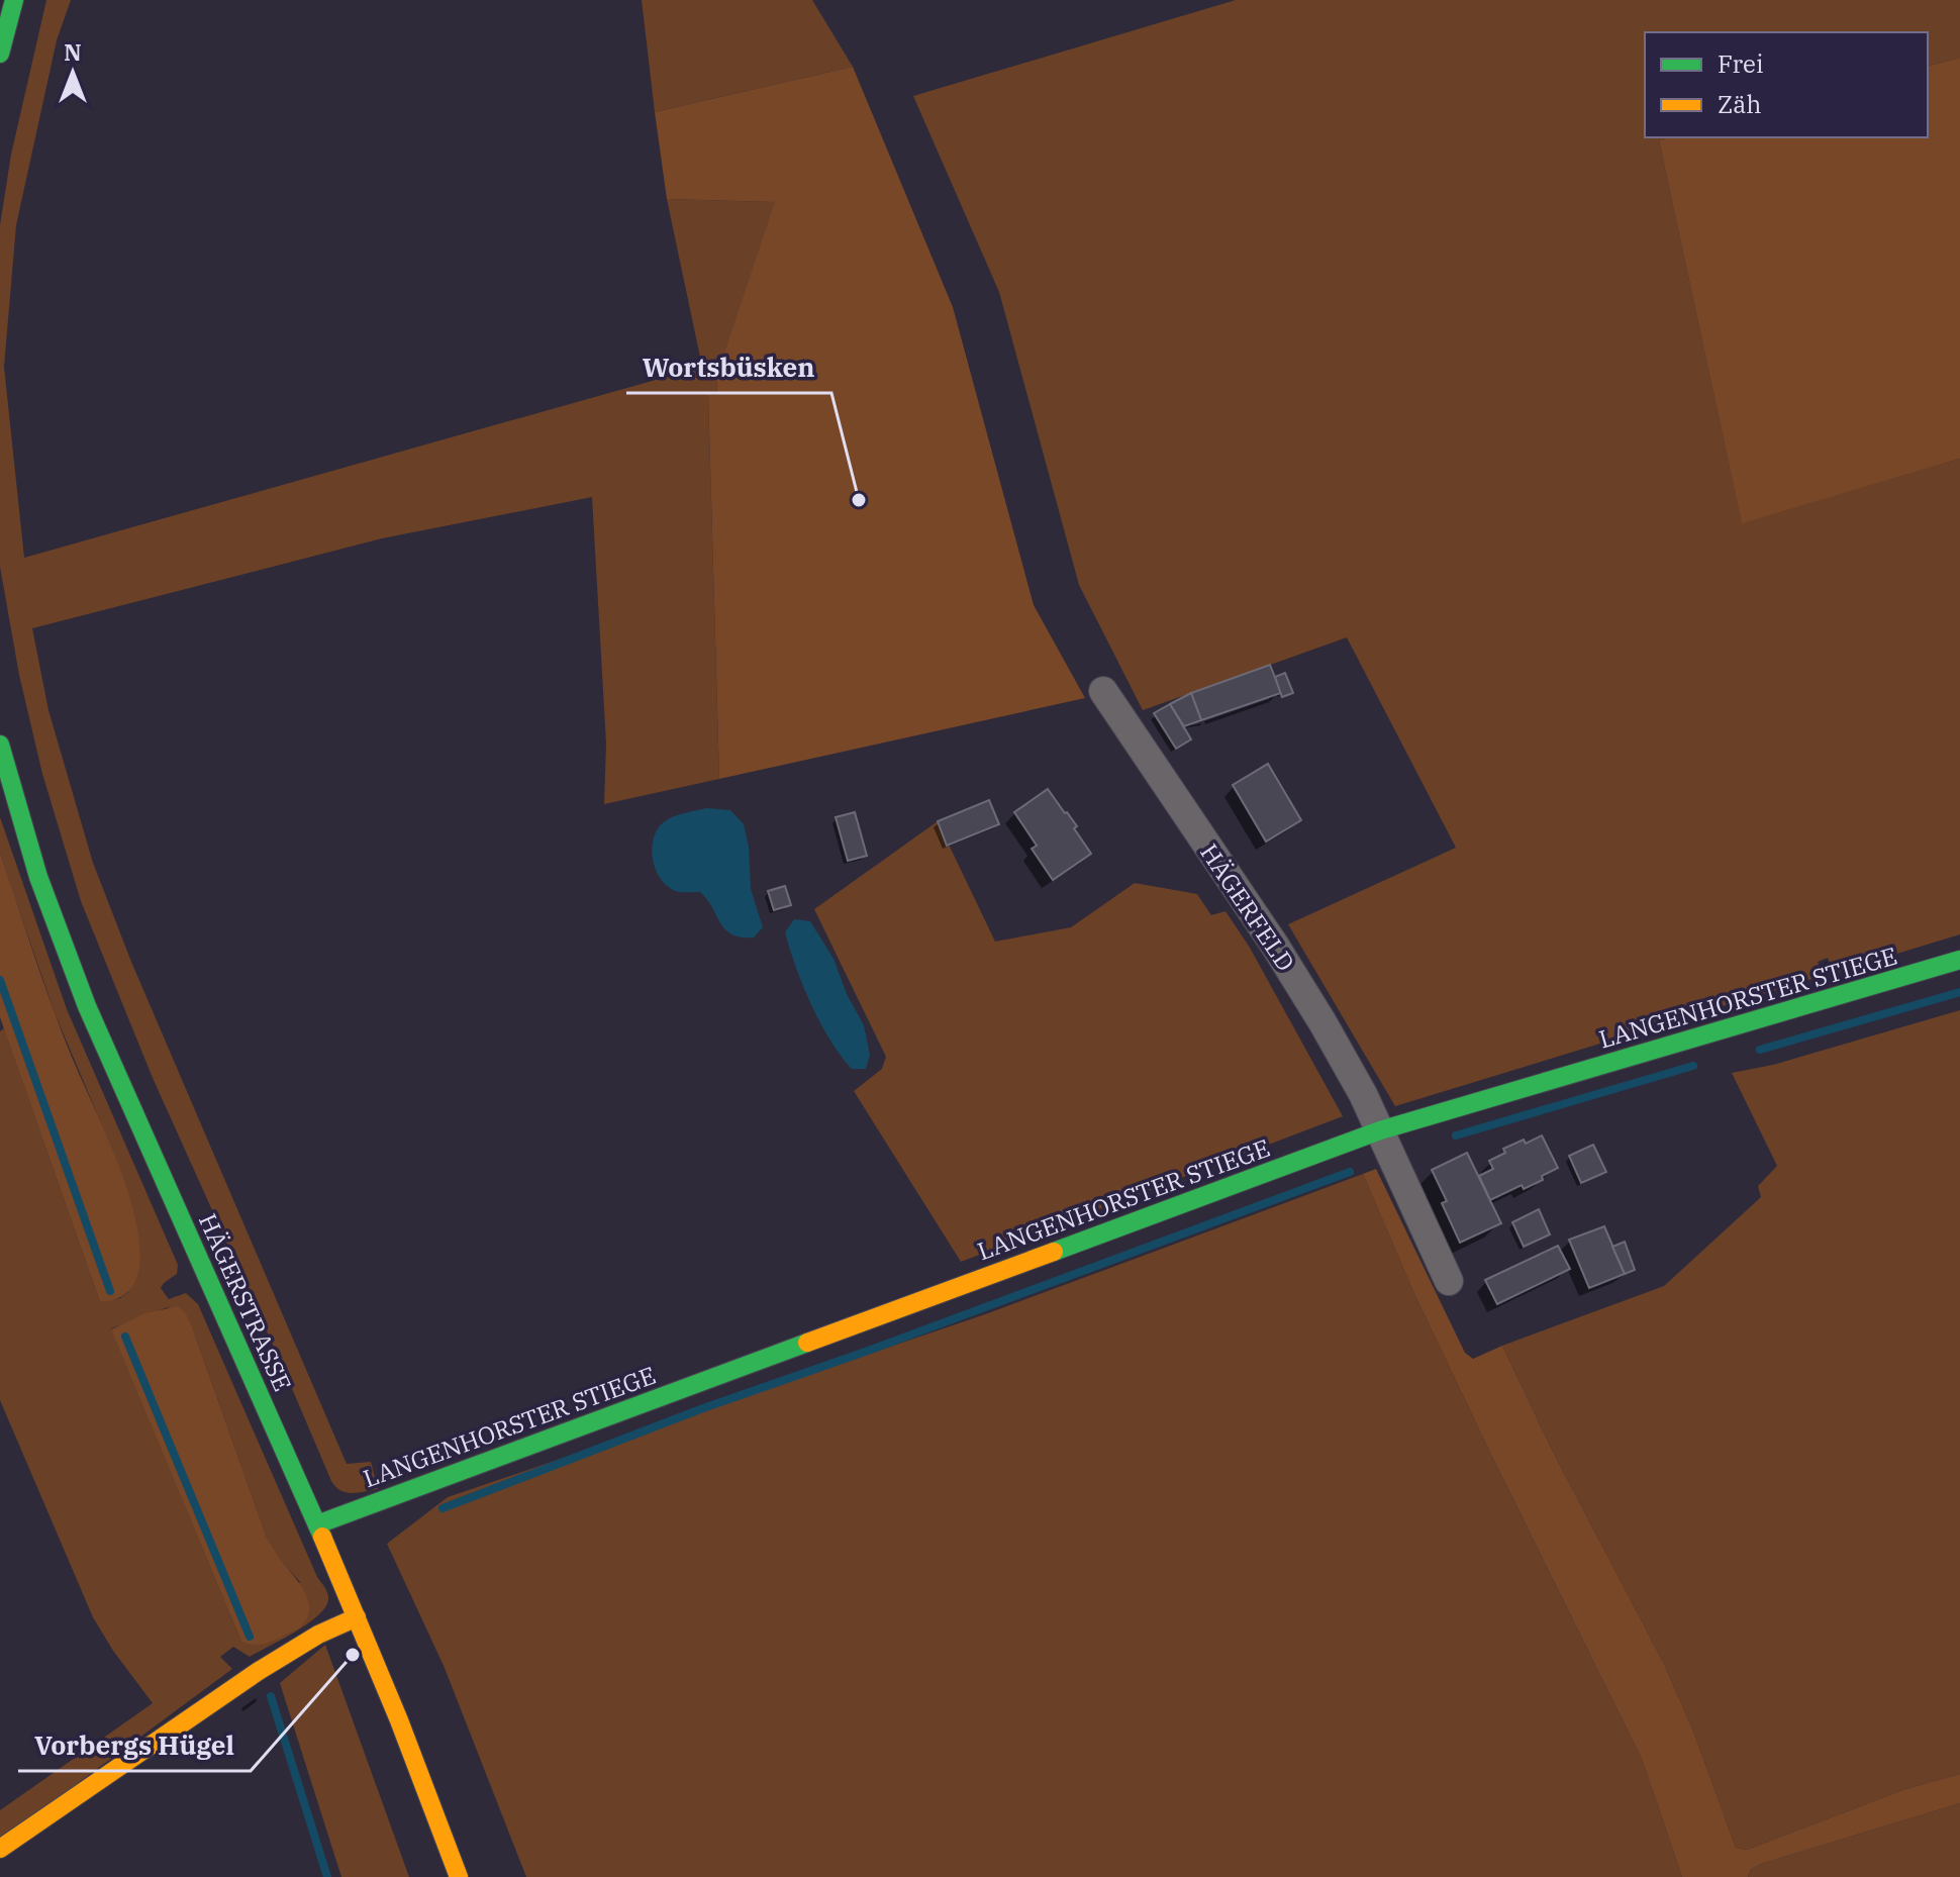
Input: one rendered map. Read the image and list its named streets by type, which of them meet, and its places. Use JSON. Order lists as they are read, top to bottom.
{
  "streets": {
    "street": ["HÄGERFELD", "LANGENHORSTER STIEGE", "HÄGERSTRASSE"]
  },
  "crossings": [
    ["HÄGERFELD", "LANGENHORSTER STIEGE"],
    ["LANGENHORSTER STIEGE", "HÄGERSTRASSE"]
  ],
  "places": ["Wortsbüsken", "Vorbergs Hügel"],
  "legend": ["Frei", "Zäh"],
  "north": "top"
}
